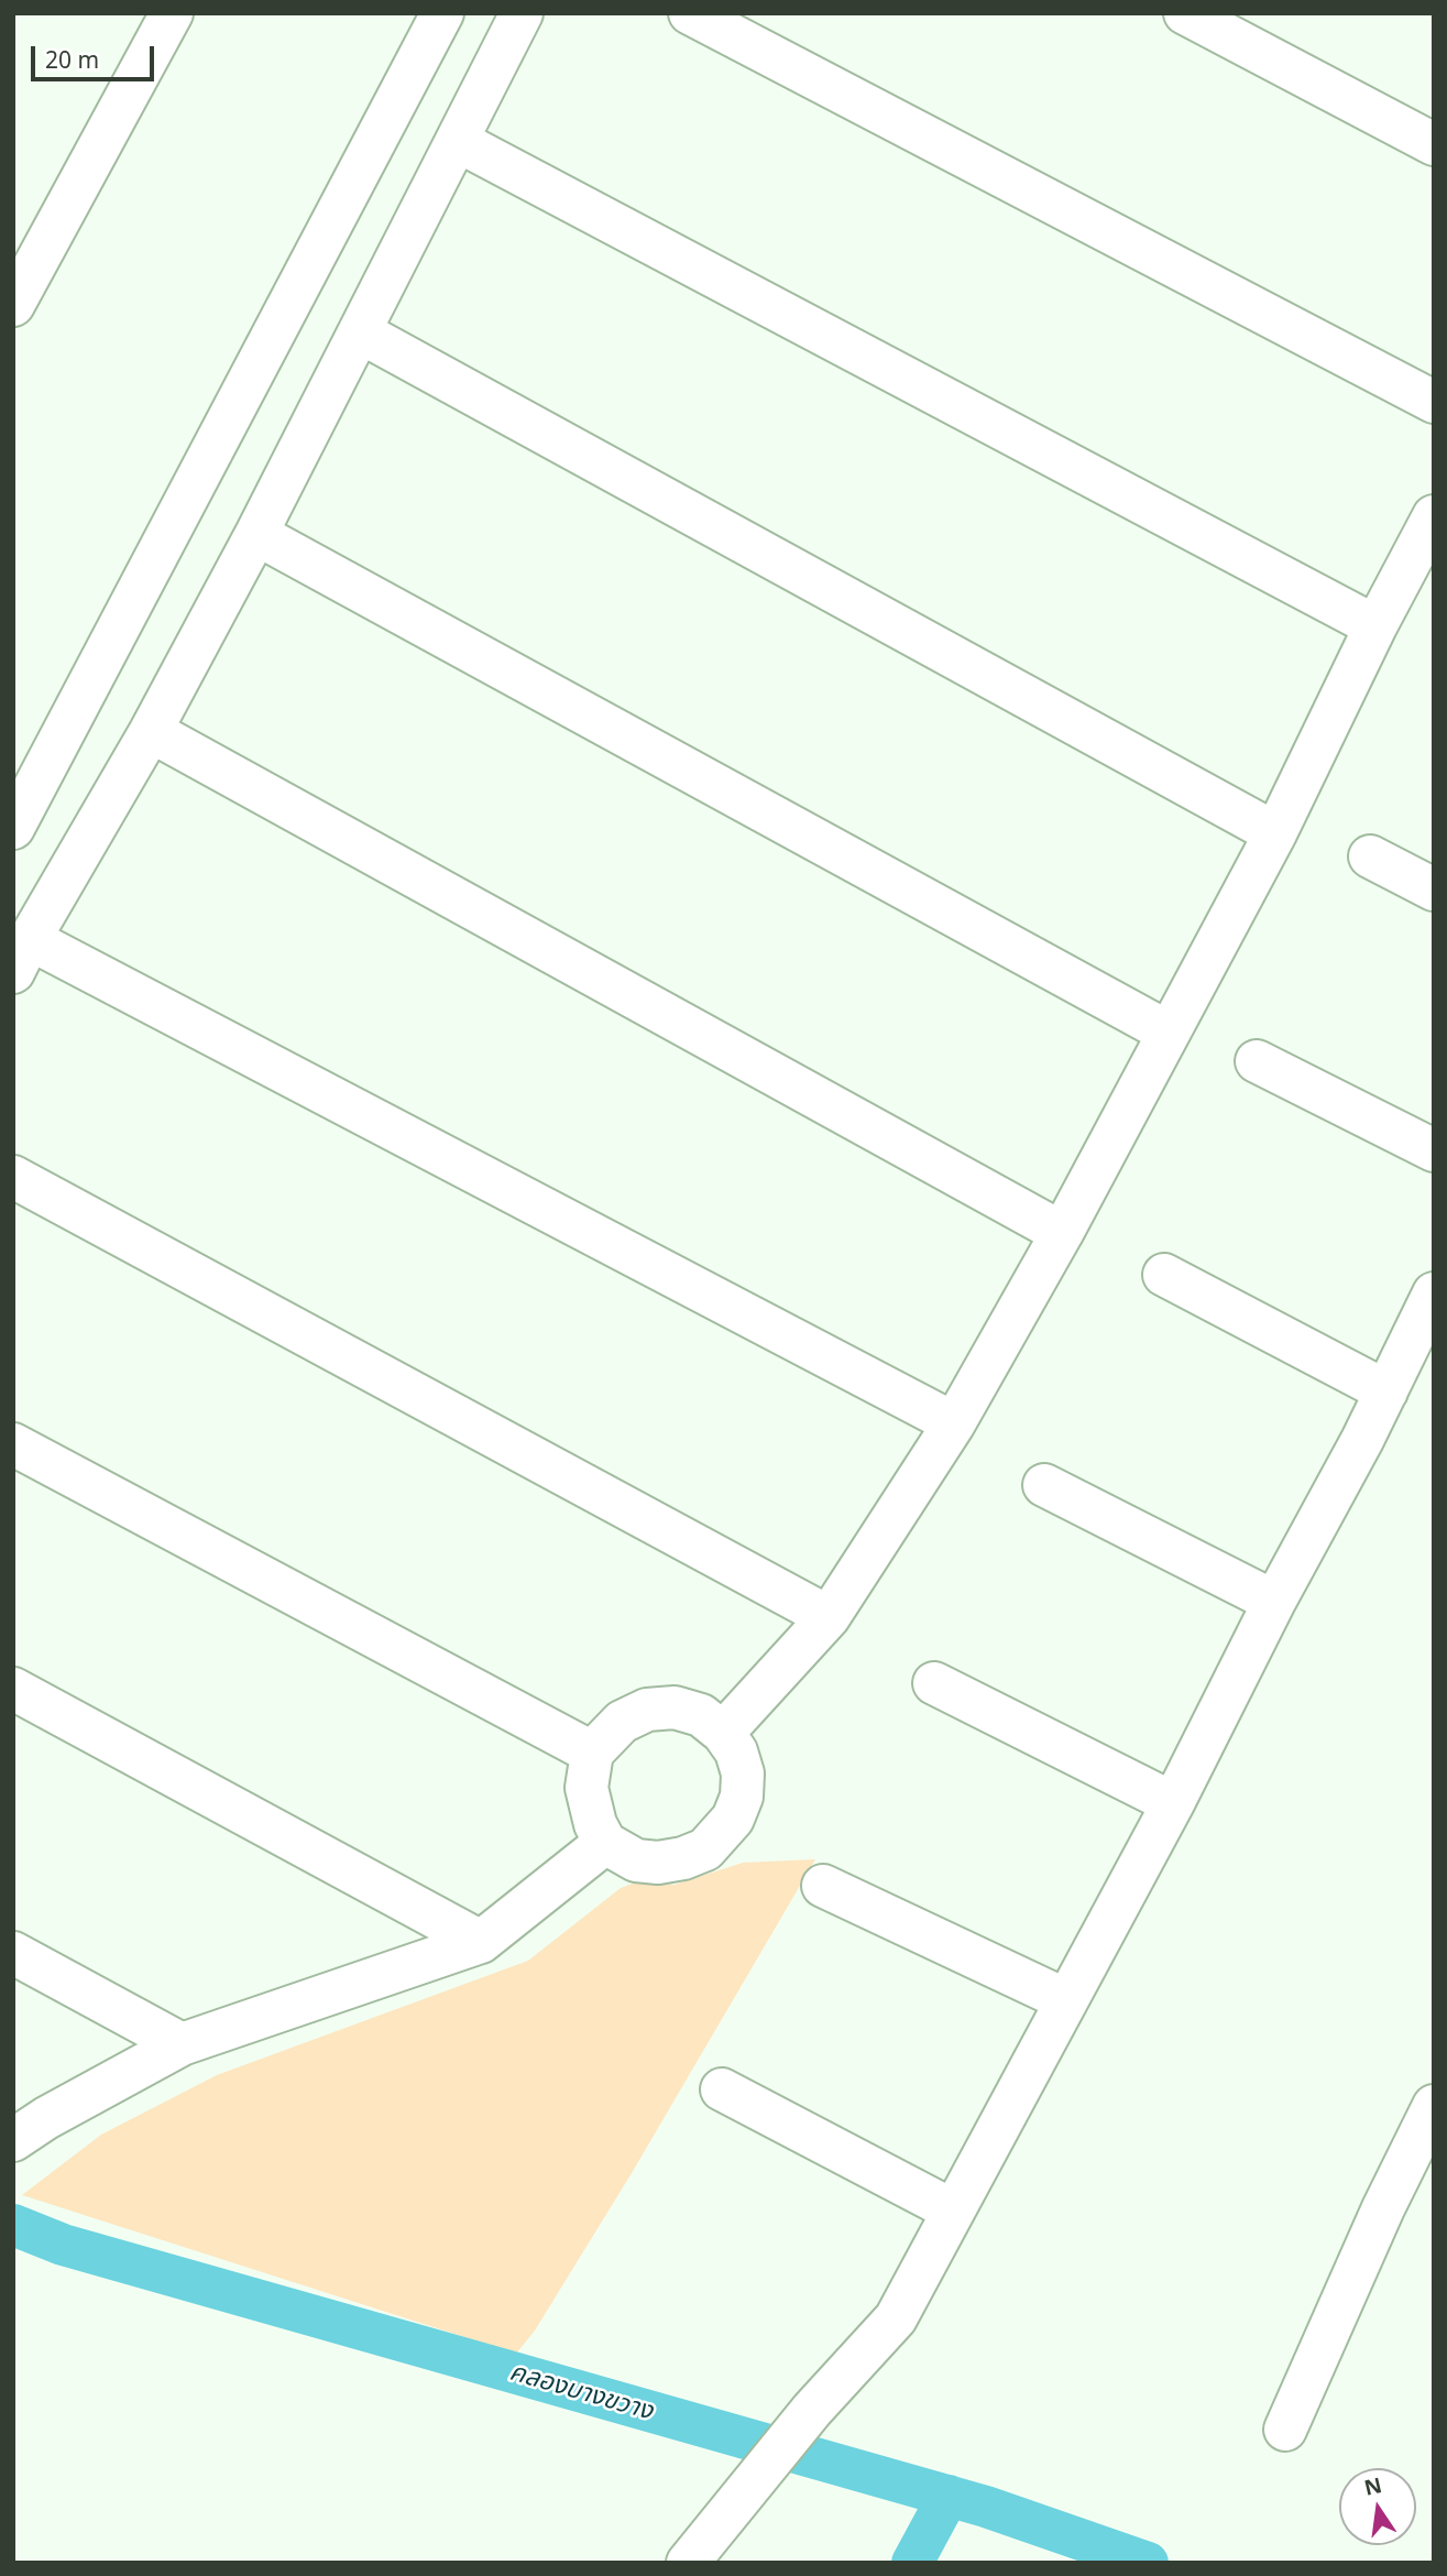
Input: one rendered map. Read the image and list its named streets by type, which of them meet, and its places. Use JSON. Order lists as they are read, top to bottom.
{
  "water": ["คลองบางขวาง"],
  "scale_bar": "20 m",
  "north": "top"
}
